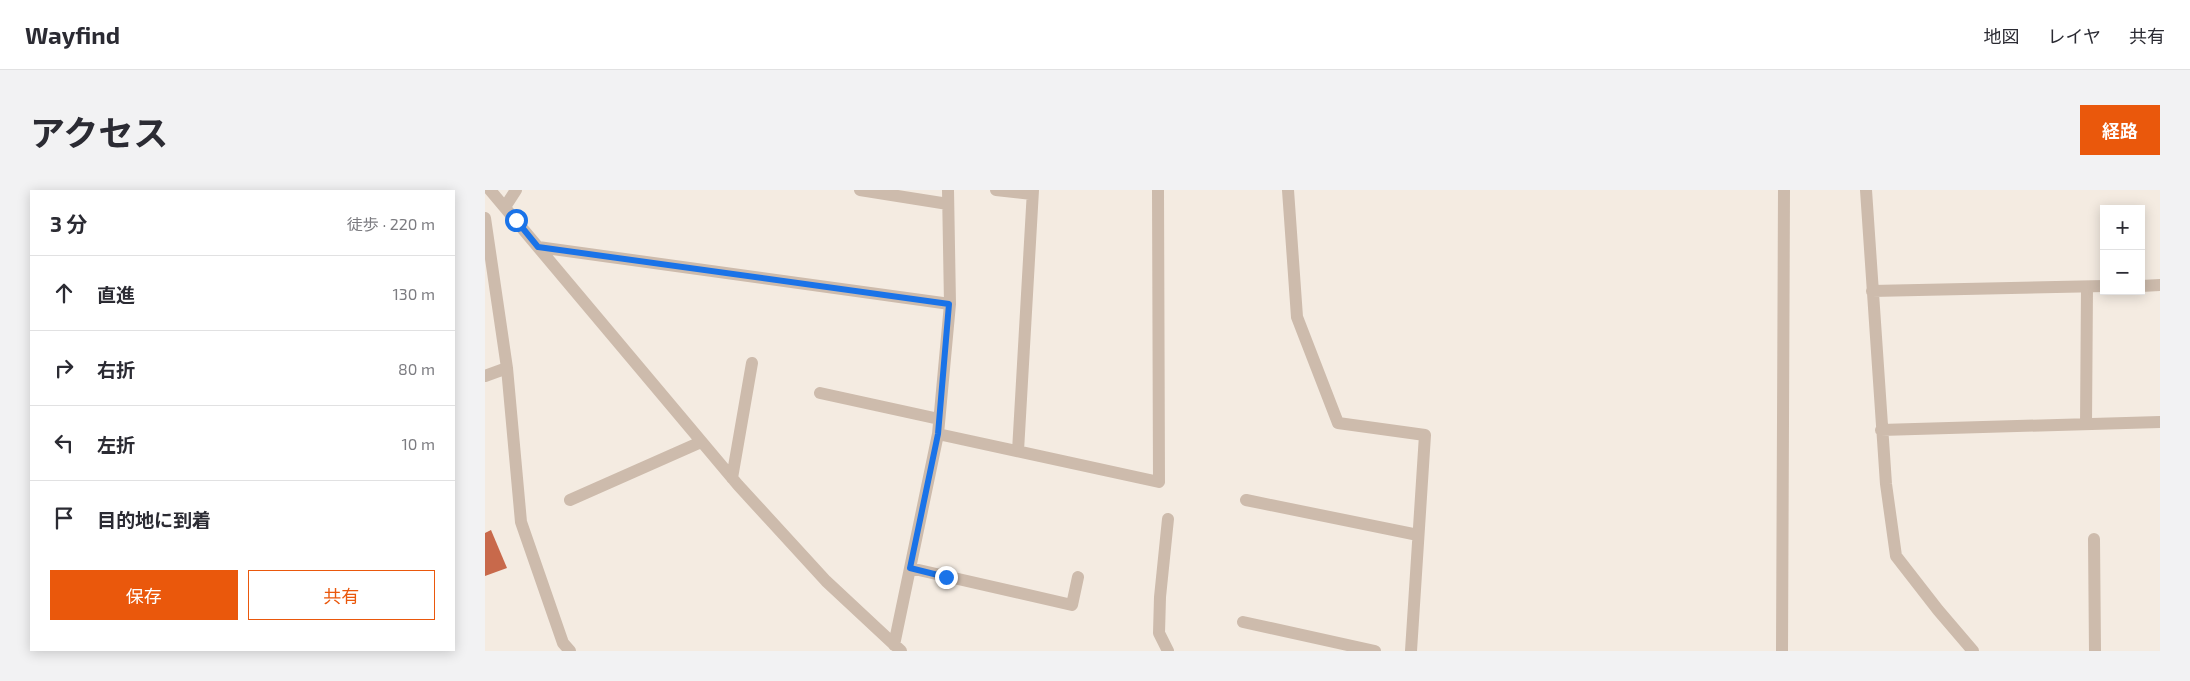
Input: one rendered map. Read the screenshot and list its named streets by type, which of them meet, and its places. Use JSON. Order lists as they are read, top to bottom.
{
  "page": {
    "header": "Wayfind",
    "nav": ["地図", "レイヤ", "共有"],
    "title": "アクセス",
    "buttons": [
      "経路",
      ["保存", "共有"]
    ],
    "heading": ["3 分", "徒歩 · 220 m"],
    "map_buttons": ["+", "−"],
    "list": [
      ["直進", "130 m"],
      ["右折", "80 m"],
      ["左折", "10 m"],
      "目的地に到着"
    ]
  }
}
